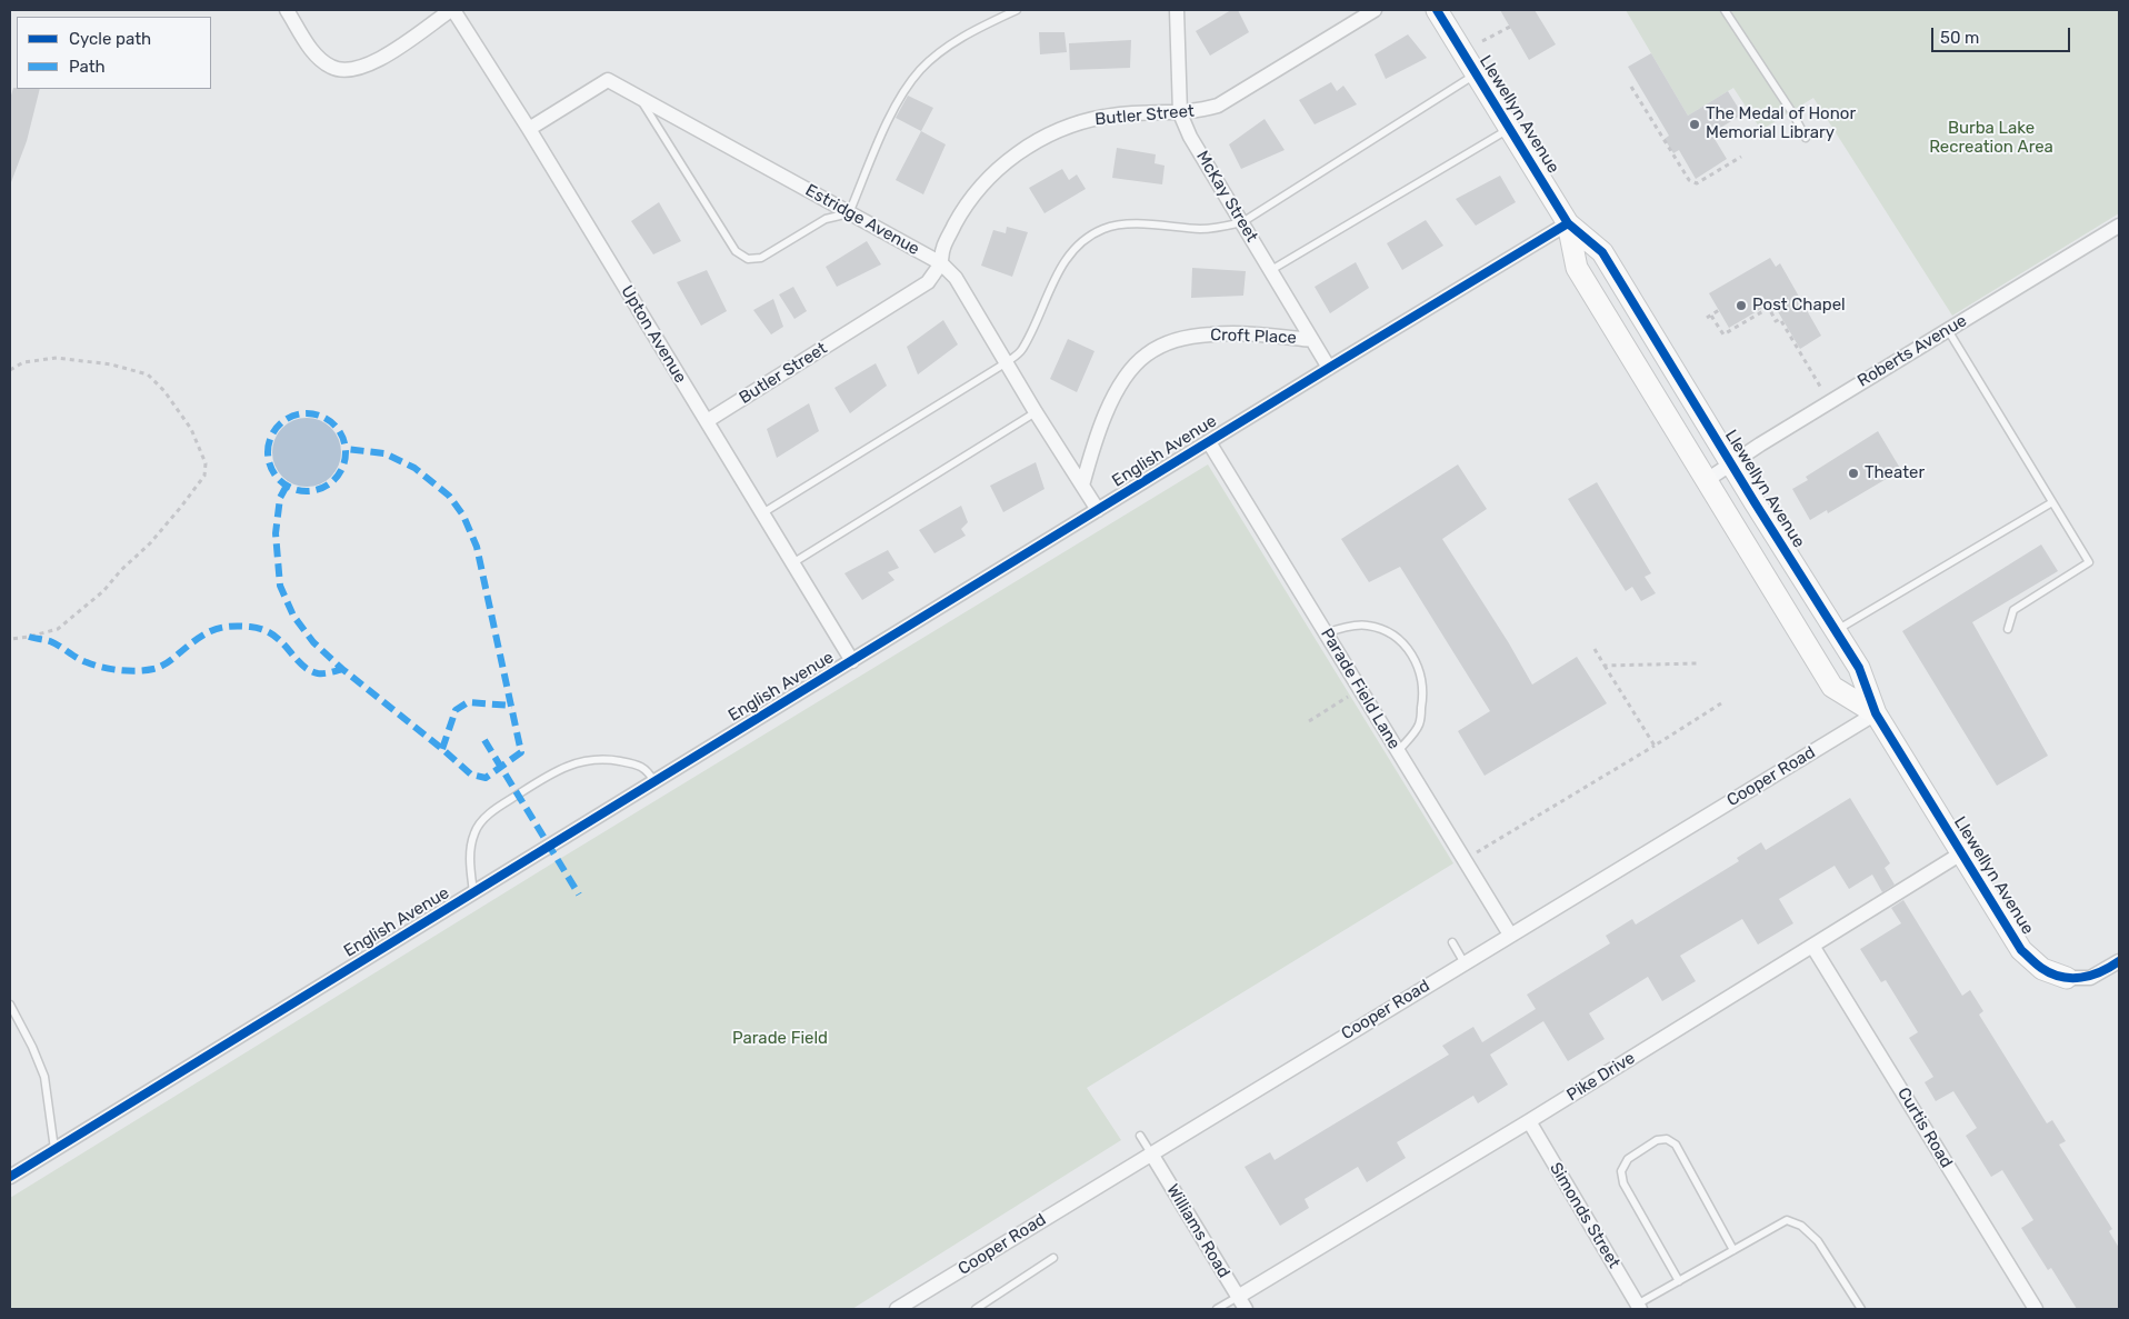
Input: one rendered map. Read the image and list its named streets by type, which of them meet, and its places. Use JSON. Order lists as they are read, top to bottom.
{
  "streets": {
    "street": [
      "Llewellyn Avenue",
      "Butler Street",
      "McKay Street",
      "Estridge Avenue",
      "Upton Avenue",
      "Croft Place",
      "Roberts Avenue",
      "English Avenue",
      "Parade Field Lane",
      "Cooper Road",
      "Pike Drive",
      "Curtis Road",
      "Simonds Street",
      "Williams Road"
    ]
  },
  "crossings": [
    ["Llewellyn Avenue", "Roberts Avenue"],
    ["Llewellyn Avenue", "English Avenue"],
    ["Llewellyn Avenue", "Cooper Road"],
    ["Llewellyn Avenue", "Pike Drive"],
    ["Butler Street", "McKay Street"],
    ["Butler Street", "Estridge Avenue"],
    ["Butler Street", "Upton Avenue"],
    ["McKay Street", "Croft Place"],
    ["McKay Street", "English Avenue"],
    ["Estridge Avenue", "Upton Avenue"],
    ["Estridge Avenue", "Croft Place"],
    ["Estridge Avenue", "English Avenue"],
    ["Upton Avenue", "English Avenue"],
    ["English Avenue", "Parade Field Lane"],
    ["Parade Field Lane", "Cooper Road"],
    ["Cooper Road", "Williams Road"],
    ["Pike Drive", "Curtis Road"],
    ["Pike Drive", "Simonds Street"],
    ["Pike Drive", "Williams Road"]
  ],
  "parks": ["Burba Lake Recreation Area", "Parade Field"],
  "places": ["The Medal of Honor Memorial Library", "Post Chapel", "Theater"],
  "legend": ["Cycle path", "Path"],
  "scale_bar": "50 m"
}
